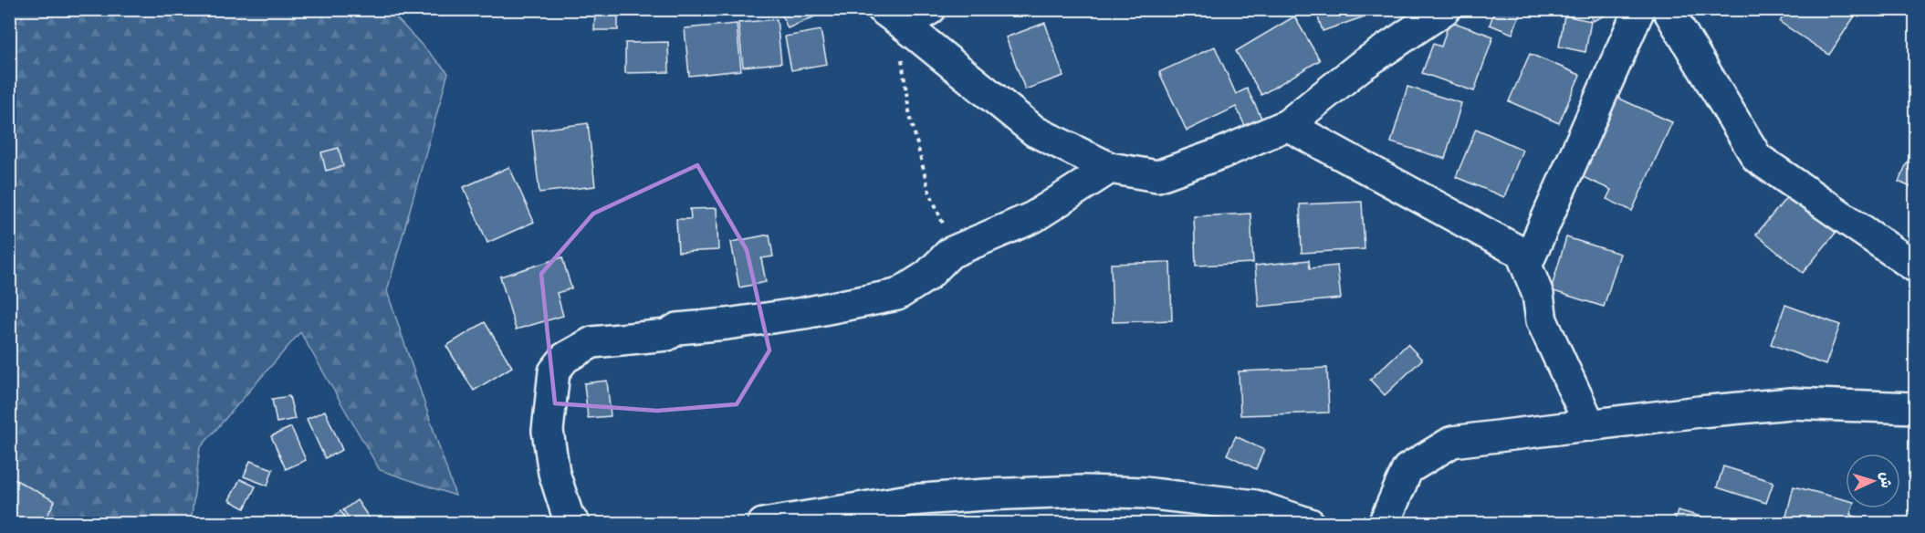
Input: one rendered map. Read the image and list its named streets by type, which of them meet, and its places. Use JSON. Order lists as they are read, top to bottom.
{
  "north": "right"
}
